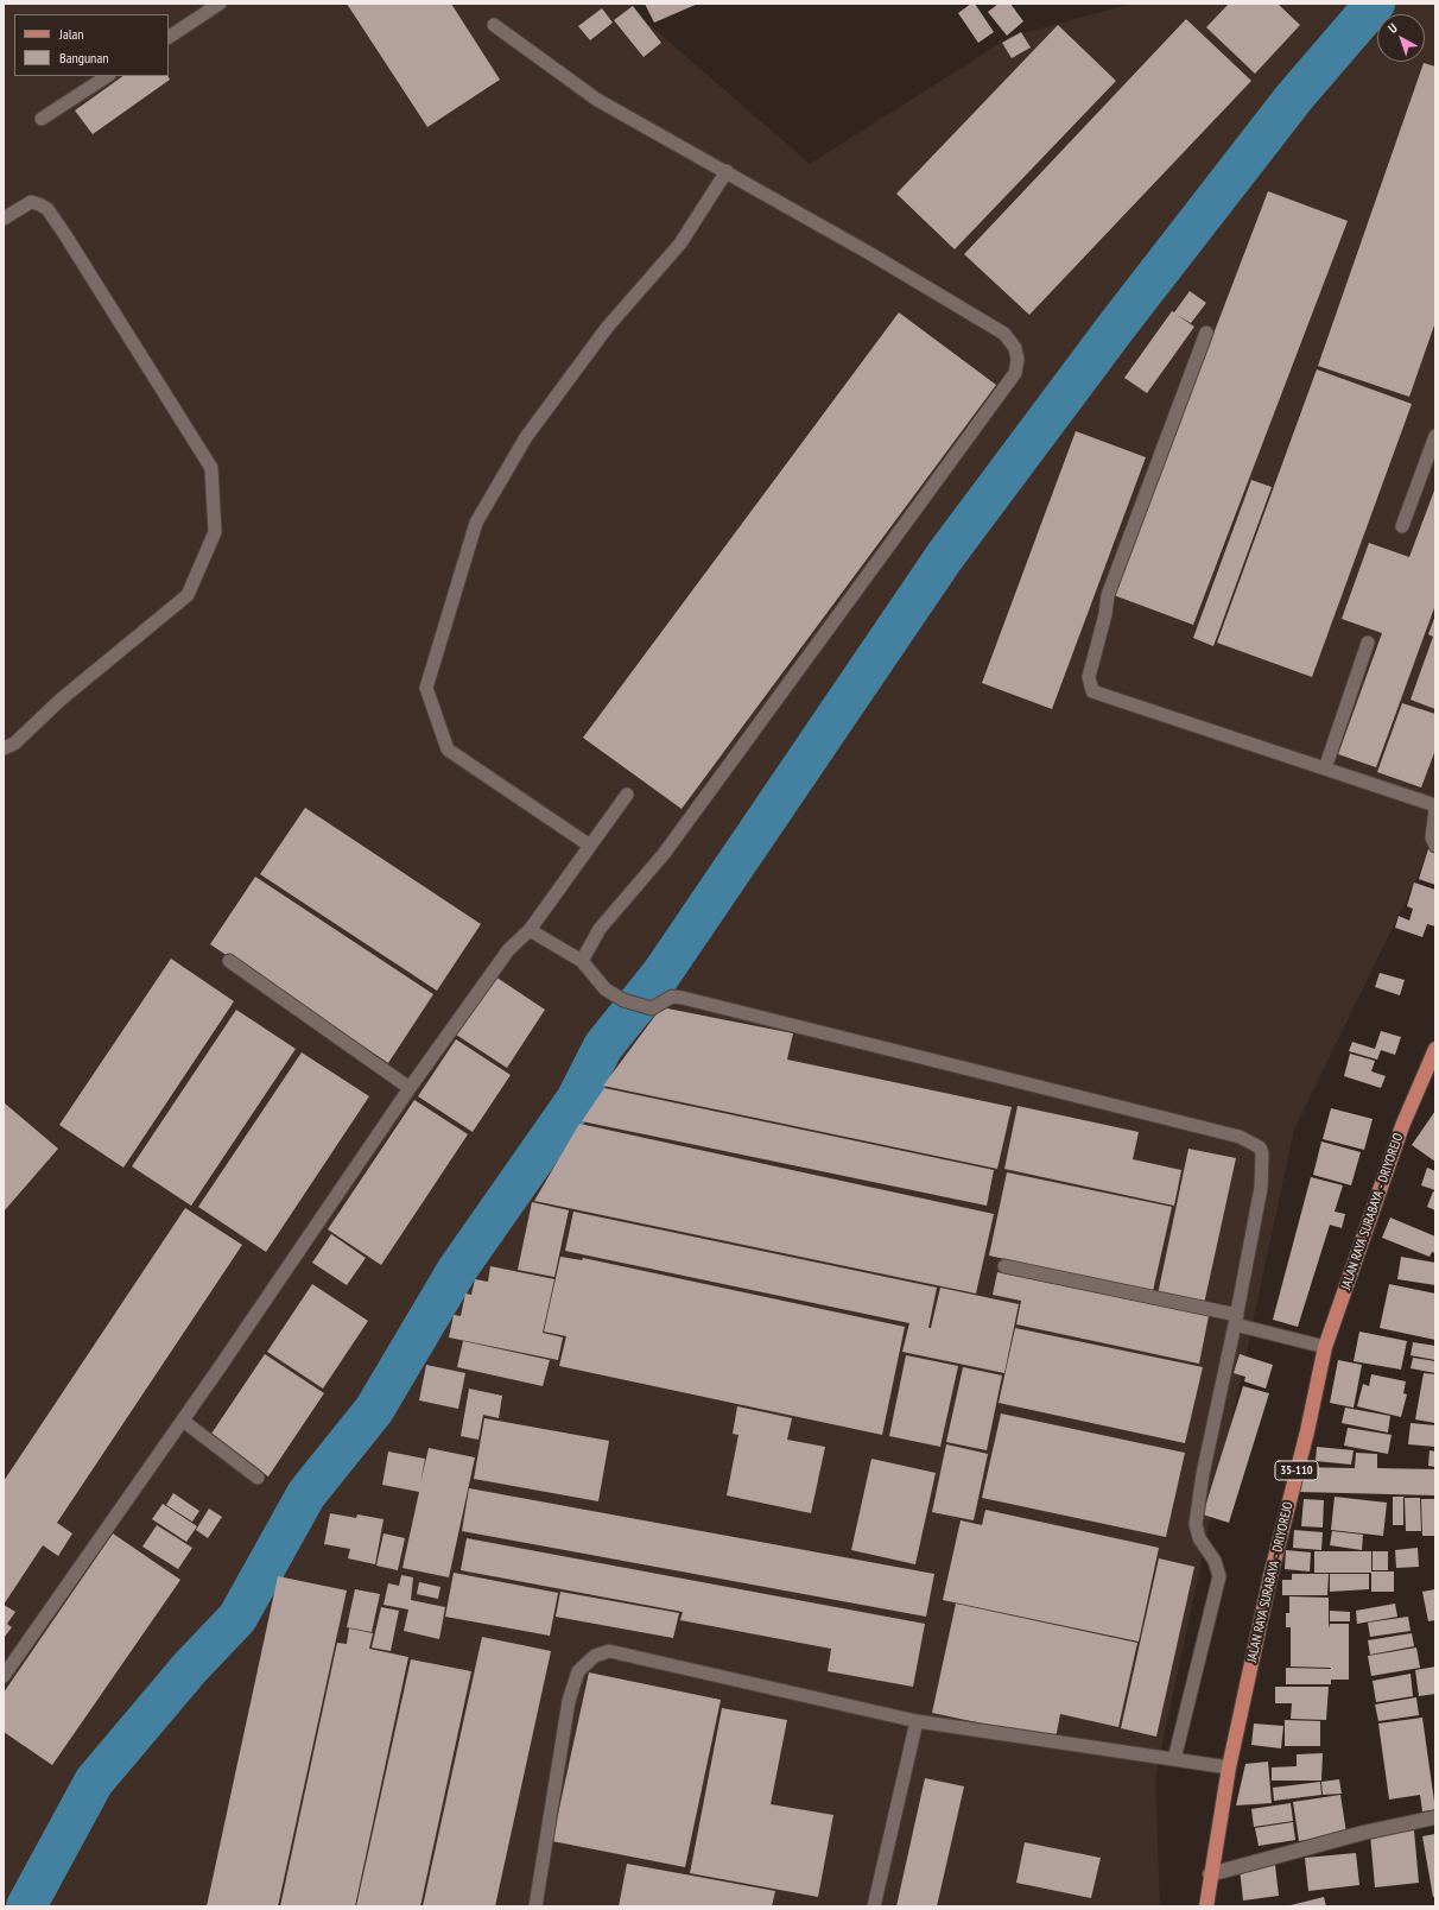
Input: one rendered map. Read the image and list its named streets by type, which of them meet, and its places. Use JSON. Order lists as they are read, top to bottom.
{
  "streets": {
    "main road": ["JALAN RAYA SURABAYA - DRIYOREJO", "35-110"]
  },
  "legend": ["Jalan", "Bangunan"],
  "north": "top left"
}
